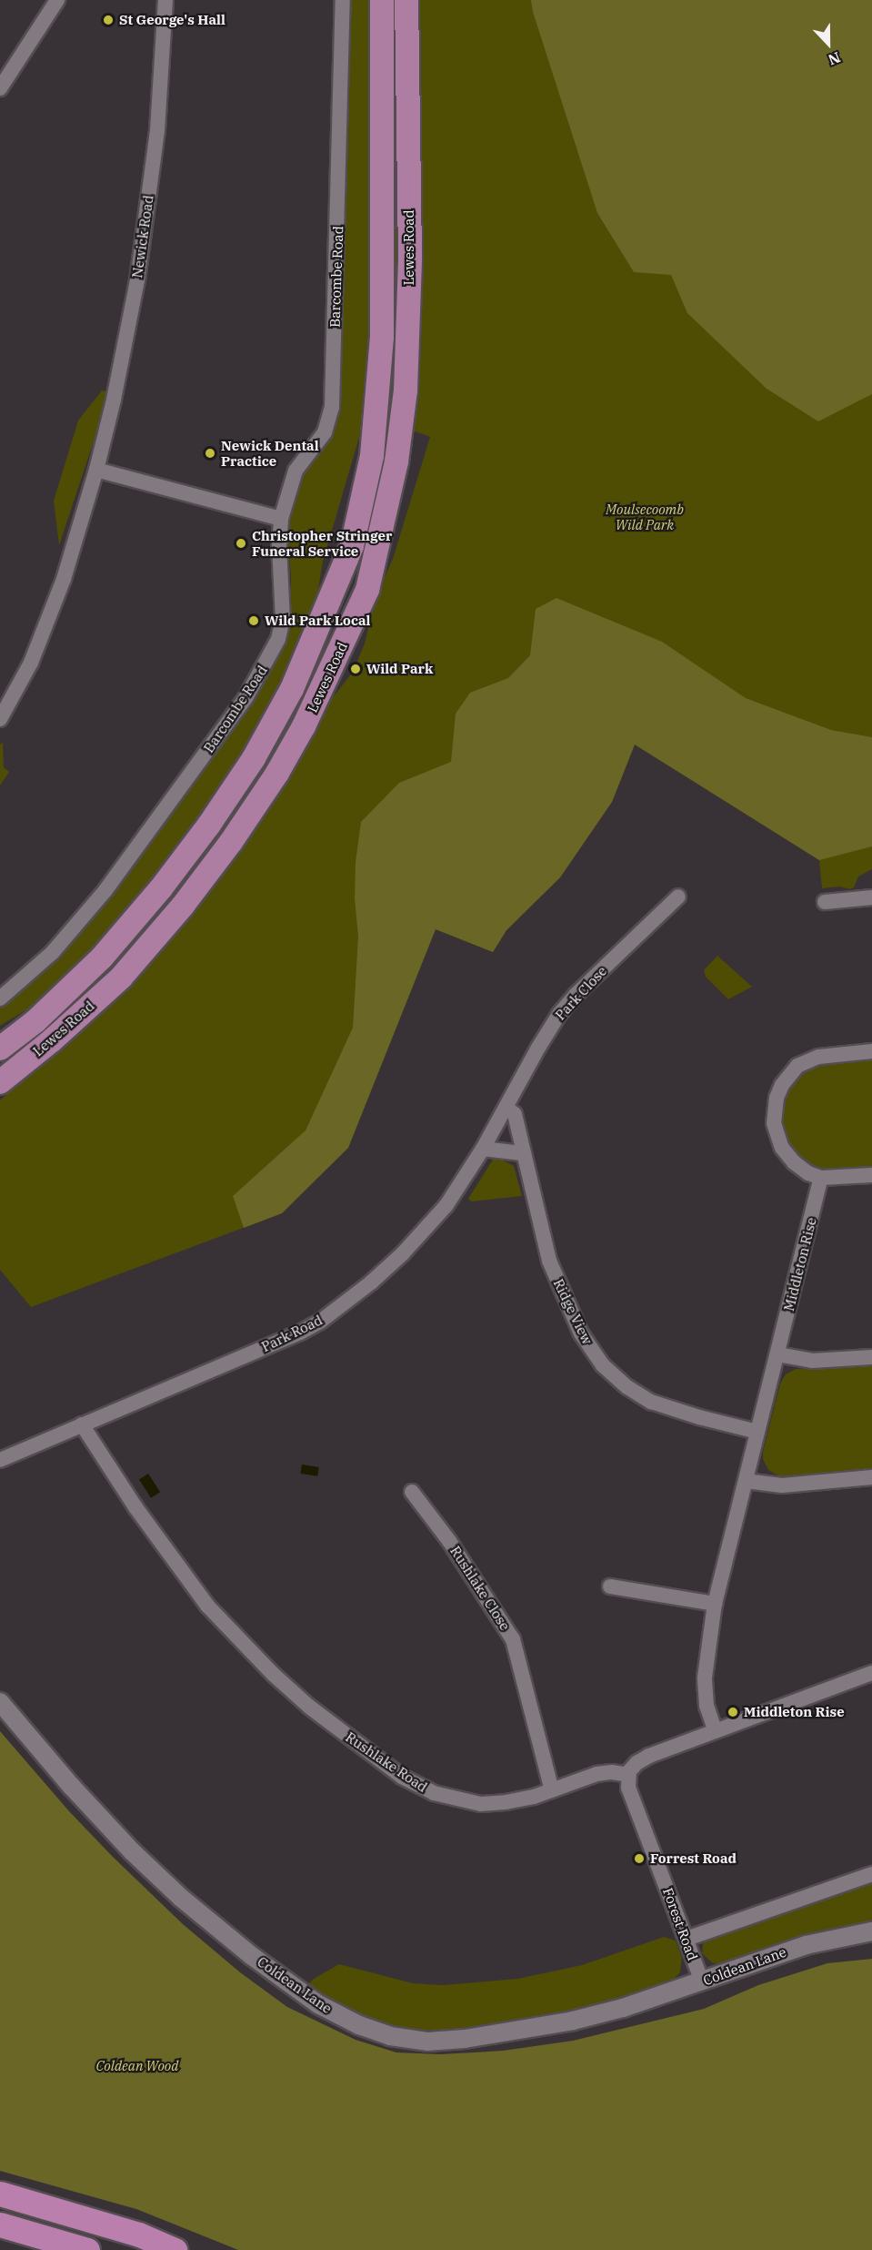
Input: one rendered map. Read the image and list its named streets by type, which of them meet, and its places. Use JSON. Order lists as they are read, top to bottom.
{
  "streets": {
    "main road": ["Lewes Road"],
    "street": [
      "Newick Road",
      "Barcombe Road",
      "Park Close",
      "Middleton Rise",
      "Ridge View",
      "Park Road",
      "Rushlake Close",
      "Rushlake Road",
      "Forest Road",
      "Coldean Lane"
    ]
  },
  "crossings": [
    ["Park Close", "Ridge View"],
    ["Park Close", "Park Road"],
    ["Middleton Rise", "Ridge View"],
    ["Ridge View", "Park Road"],
    ["Park Road", "Rushlake Road"],
    ["Rushlake Close", "Rushlake Road"],
    ["Rushlake Road", "Forest Road"],
    ["Forest Road", "Coldean Lane"]
  ],
  "parks": ["Moulsecoomb Wild Park", "Coldean Wood"],
  "places": [
    "St George's Hall",
    "Newick Dental Practice",
    "Christopher Stringer Funeral Service",
    "Wild Park Local",
    "Wild Park",
    "Middleton Rise",
    "Forrest Road"
  ],
  "north": "bottom"
}
